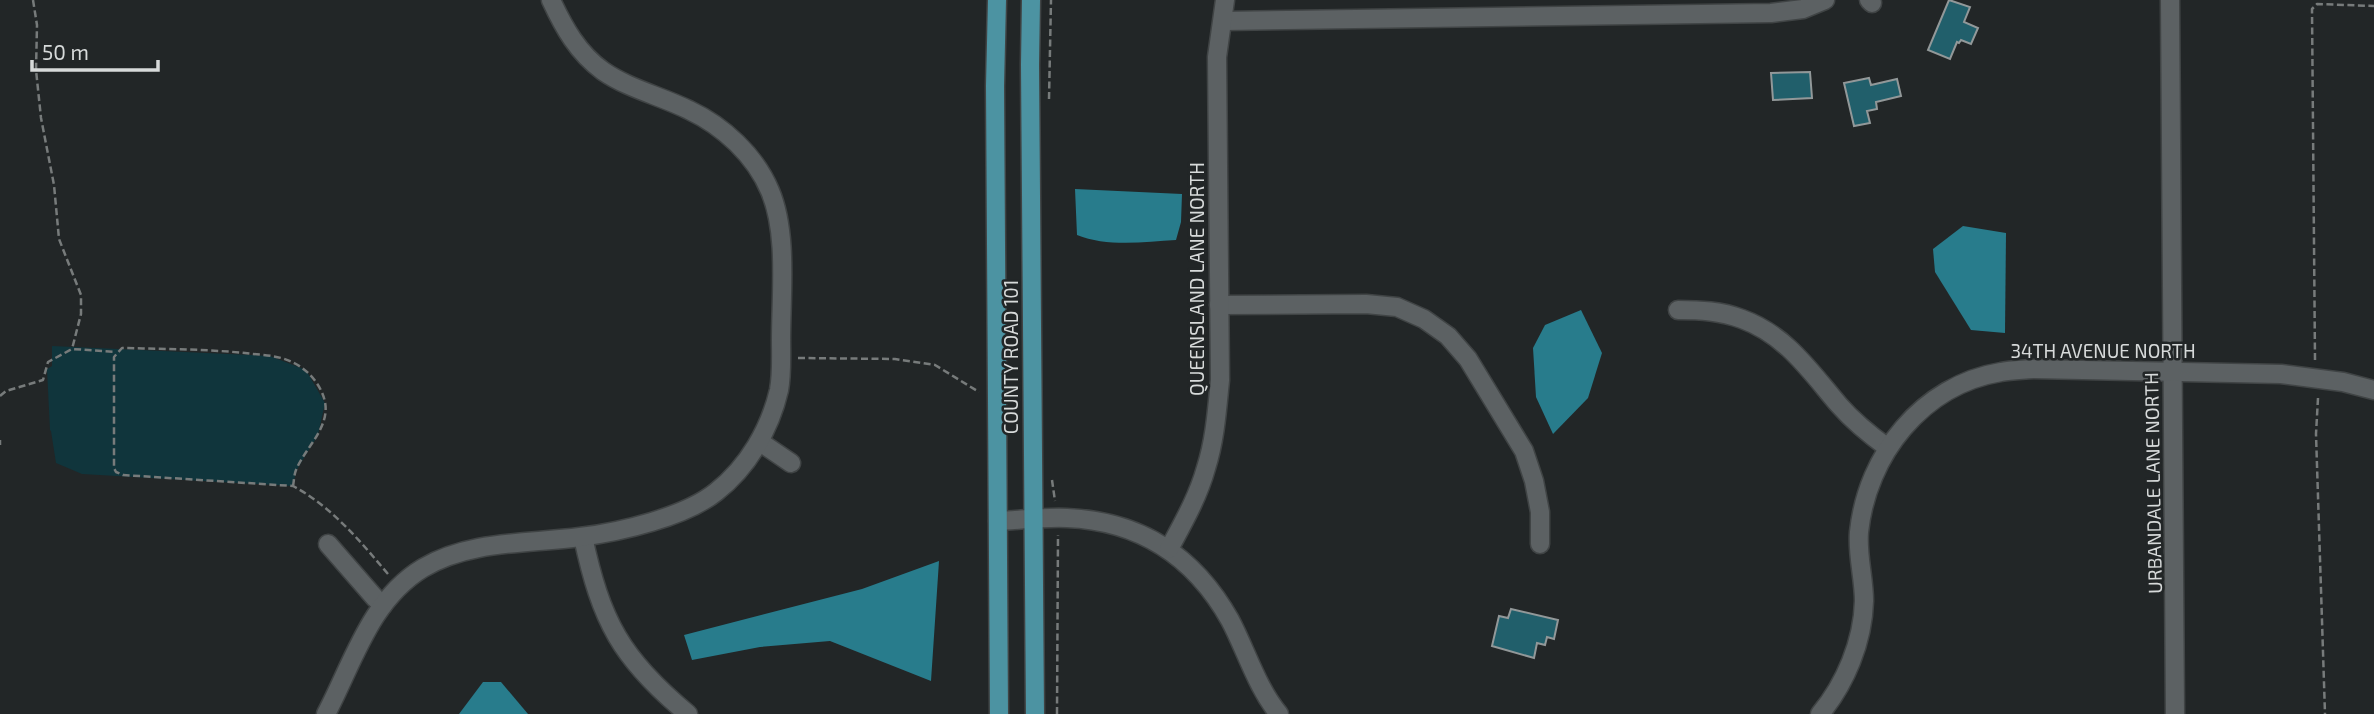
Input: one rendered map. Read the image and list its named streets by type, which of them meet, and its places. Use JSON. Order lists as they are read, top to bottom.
{
  "streets": {
    "main road": ["COUNTY ROAD 101"],
    "street": ["QUEENSLAND LANE NORTH", "34TH AVENUE NORTH", "URBANDALE LANE NORTH"]
  },
  "crossings": [
    ["34TH AVENUE NORTH", "URBANDALE LANE NORTH"]
  ],
  "scale_bar": "50 m"
}
